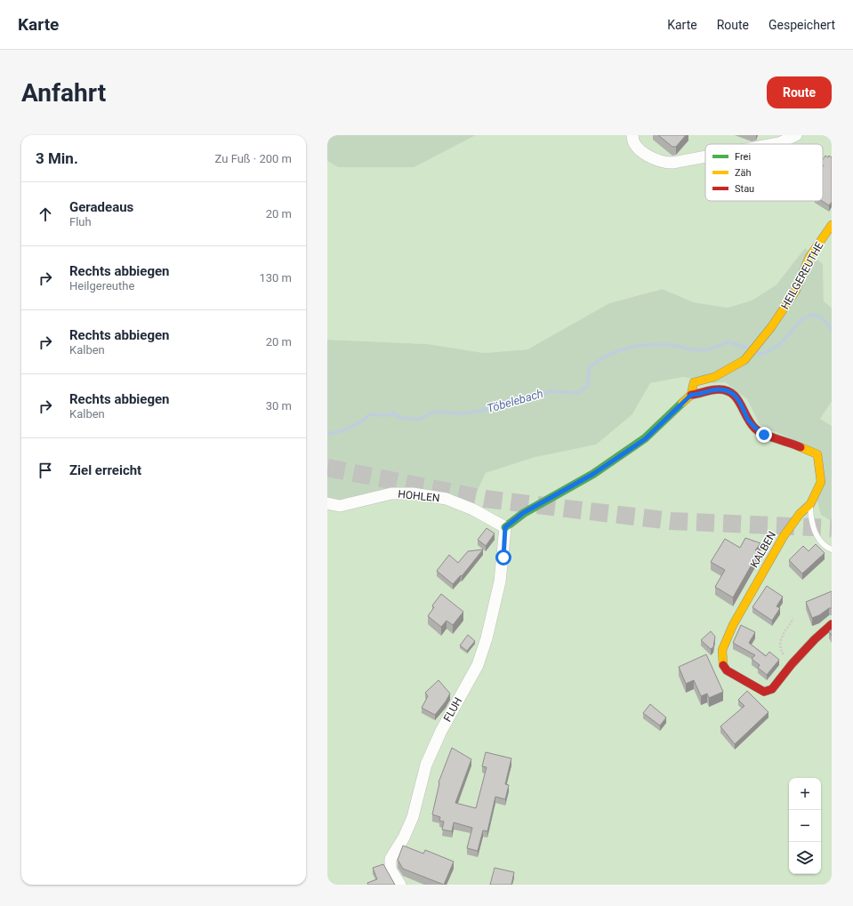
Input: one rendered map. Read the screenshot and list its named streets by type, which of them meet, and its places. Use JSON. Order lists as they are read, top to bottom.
{
  "streets": {
    "street": [
      "HEILGEREUTHE",
      "HOHLEN",
      "KALBEN",
      "FLUH"
    ]
  },
  "crossings": [
    ["HEILGEREUTHE", "HOHLEN"],
    ["HEILGEREUTHE", "KALBEN"],
    ["HEILGEREUTHE", "FLUH"],
    ["HOHLEN", "FLUH"]
  ],
  "water": ["Töbelebach"],
  "legend": ["Frei", "Zäh", "Stau"],
  "page": {
    "header": "Karte",
    "nav": ["Karte", "Route", "Gespeichert"],
    "buttons": "Route",
    "title": "Anfahrt",
    "heading": ["3 Min.", "Zu Fuß · 200 m"],
    "list": [
      ["Geradeaus", "Fluh", "20 m"],
      ["Rechts abbiegen", "Heilgereuthe", "130 m"],
      ["Rechts abbiegen", "Kalben", "20 m"],
      ["Rechts abbiegen", "Kalben", "30 m"],
      "Ziel erreicht"
    ],
    "map_buttons": ["+", "−"]
  }
}
